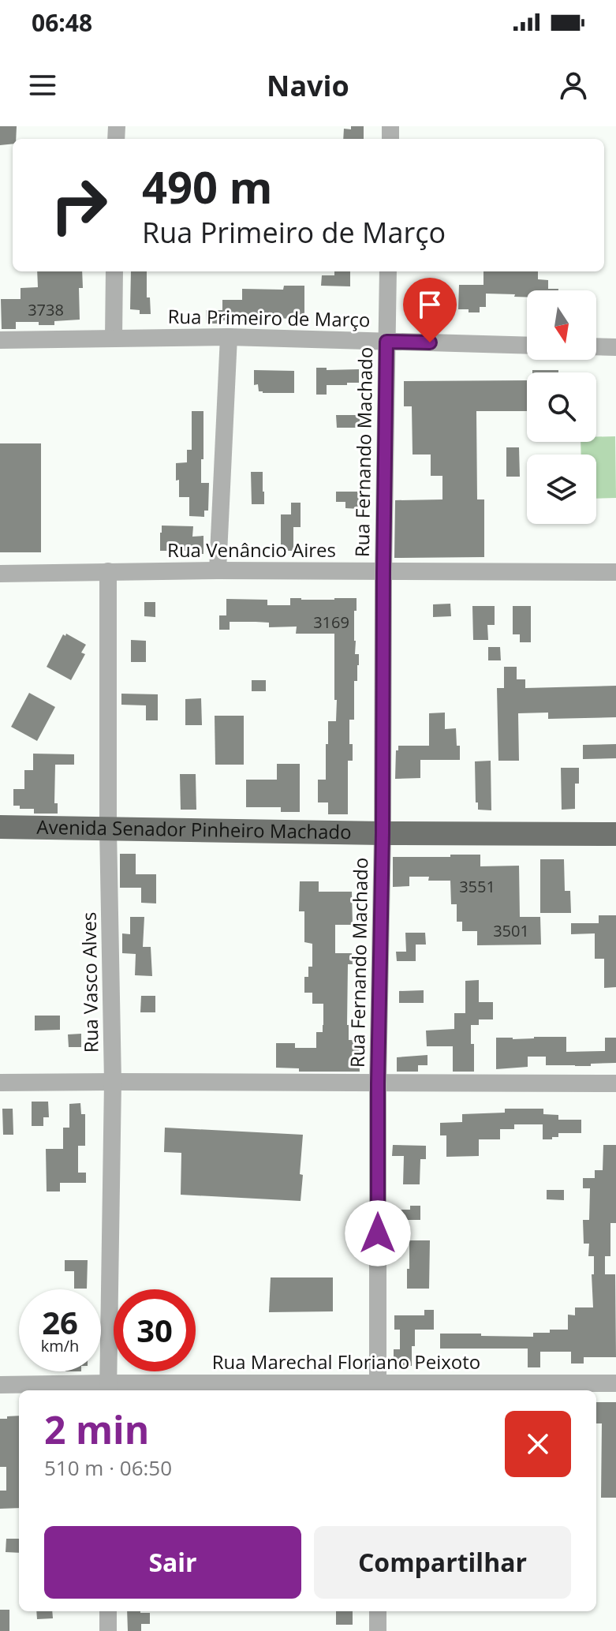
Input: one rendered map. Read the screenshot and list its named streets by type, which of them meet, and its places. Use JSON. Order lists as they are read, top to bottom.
{
  "streets": {
    "main road": ["Avenida Senador Pinheiro Machado"],
    "street": [
      "Rua Primeiro de Março",
      "Rua Fernando Machado",
      "Rua Venâncio Aires",
      "Rua Vasco Alves",
      "Rua Marechal Floriano Peixoto"
    ]
  },
  "crossings": [
    ["Rua Primeiro de Março", "Rua Fernando Machado"],
    ["Rua Fernando Machado", "Rua Venâncio Aires"],
    ["Rua Fernando Machado", "Avenida Senador Pinheiro Machado"],
    ["Rua Fernando Machado", "Rua Marechal Floriano Peixoto"],
    ["Rua Venâncio Aires", "Rua Vasco Alves"],
    ["Avenida Senador Pinheiro Machado", "Rua Vasco Alves"],
    ["Rua Vasco Alves", "Rua Marechal Floriano Peixoto"]
  ],
  "house_numbers": [
    "3738",
    "3169",
    "3551",
    "3501"
  ],
  "north": "bottom",
  "page": {
    "status": "06:48",
    "header": "Navio",
    "turn": ["490 m", "Rua Primeiro de Março"],
    "speed": "26 km/h",
    "limit": "30",
    "heading": ["2 min", "510 m · 06:50"],
    "buttons": ["Sair", "Compartilhar"]
  }
}
